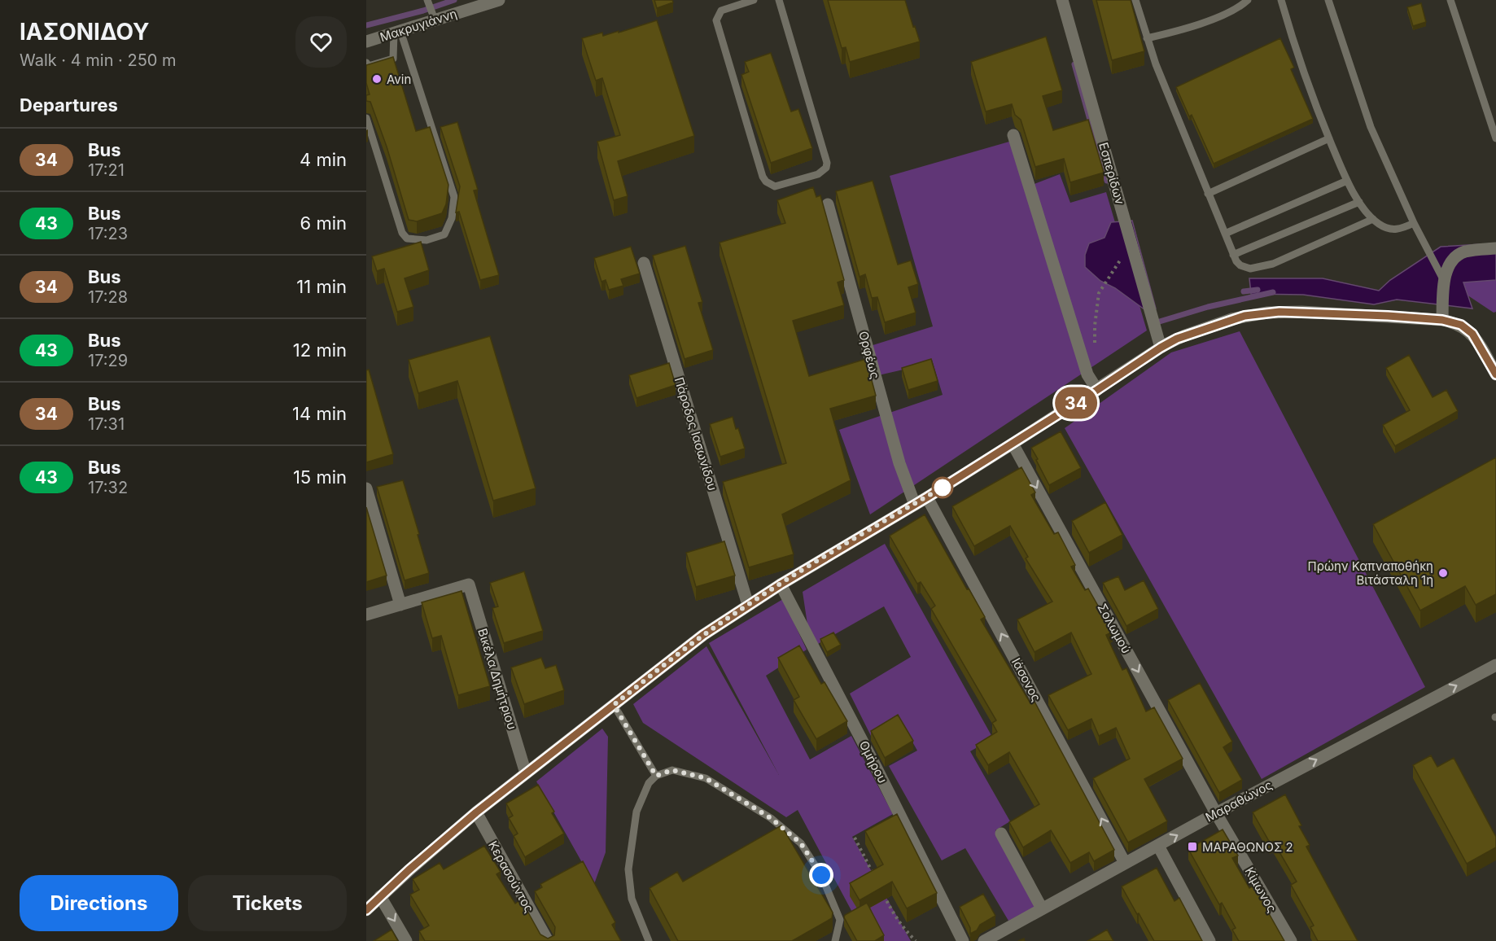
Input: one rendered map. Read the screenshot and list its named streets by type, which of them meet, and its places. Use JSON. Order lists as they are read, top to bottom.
{
  "streets": {
    "street": [
      "Μακρυγιάννη",
      "Εσπερίδων",
      "Ορφέως",
      "Πάροδος Ιασωνίδου",
      "Σολωμού",
      "Βικέλα Δημήτριου",
      "Ιάσονος",
      "Ομήρου",
      "Μαραθώνος",
      "Κερασούντος",
      "Κίμωνος"
    ]
  },
  "crossings": [
    ["Σολωμού", "Μαραθώνος"],
    ["Σολωμού", "Κίμωνος"],
    ["Ιάσονος", "Μαραθώνος"],
    ["Μαραθώνος", "Κίμωνος"]
  ],
  "one_way": ["Σολωμού", "Ιάσονος", "Μαραθώνος"],
  "places": {
    "other": ["Avin", "Πρώην Καπναποθήκη Βιτάσταλη 1η"],
    "transit": ["ΜΑΡΑΘΩΝΟΣ 2"]
  },
  "lines": ["bus line 34"],
  "page": {
    "heading": [
      ["ΙΑΣΟΝΙΔΟΥ", "Walk · 4 min · 250 m"],
      "Departures"
    ],
    "on_map": "34",
    "list": [
      {
        "mark": "34",
        "name": "Bus",
        "note": "17:21",
        "value": "4 min"
      },
      {
        "mark": "43",
        "name": "Bus",
        "note": "17:23",
        "value": "6 min"
      },
      {
        "mark": "34",
        "name": "Bus",
        "note": "17:28",
        "value": "11 min"
      },
      {
        "mark": "43",
        "name": "Bus",
        "note": "17:29",
        "value": "12 min"
      },
      {
        "mark": "34",
        "name": "Bus",
        "note": "17:31",
        "value": "14 min"
      },
      {
        "mark": "43",
        "name": "Bus",
        "note": "17:32",
        "value": "15 min"
      }
    ],
    "buttons": ["Directions", "Tickets"]
  }
}
